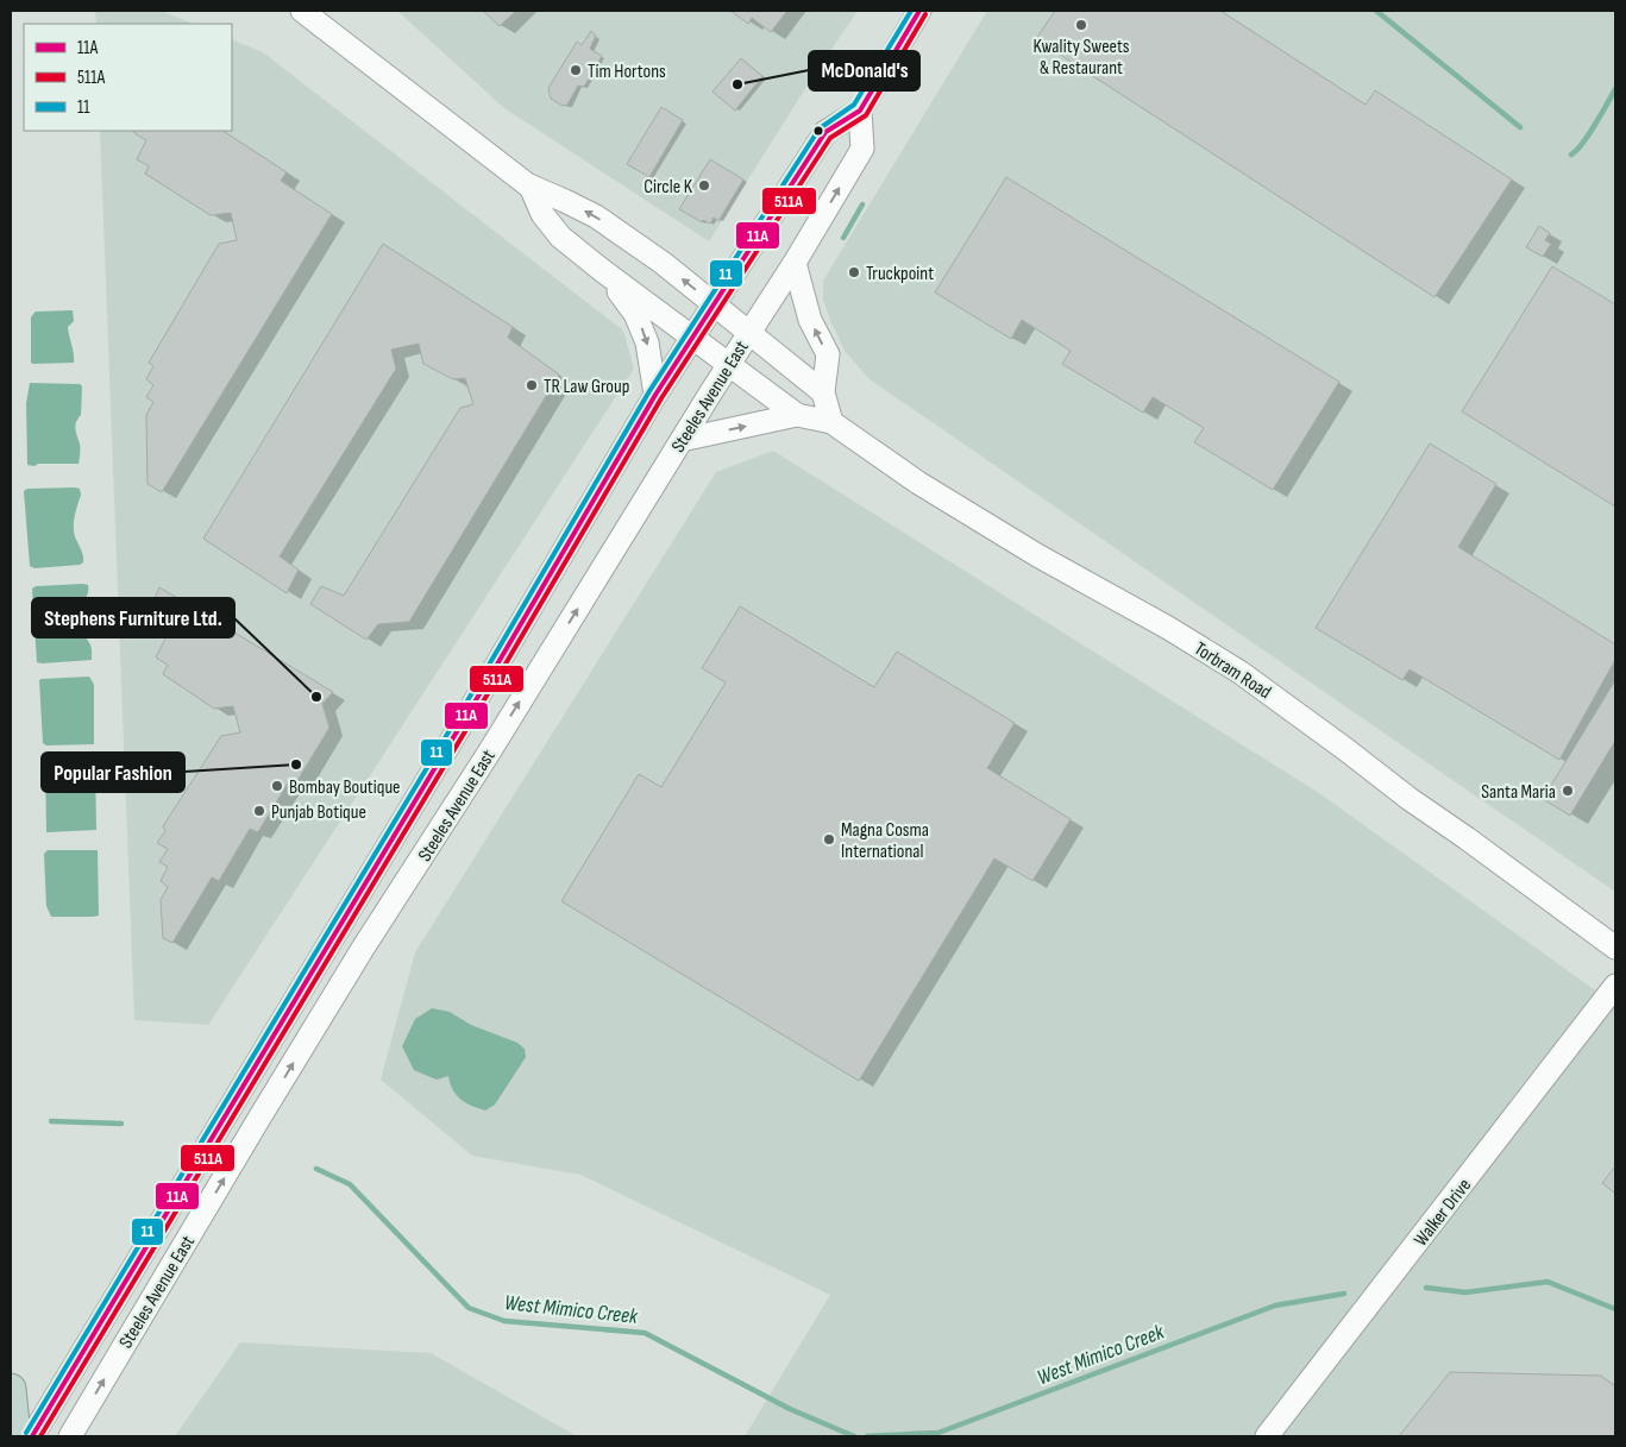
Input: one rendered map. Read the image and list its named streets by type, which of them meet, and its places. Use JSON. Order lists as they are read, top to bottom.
{
  "streets": {
    "main road": ["Steeles Avenue East", "Torbram Road", "Walker Drive"]
  },
  "crossings": [
    ["Steeles Avenue East", "Torbram Road"]
  ],
  "water": ["West Mimico Creek"],
  "places": [
    "Kwality Sweets & Restaurant",
    "Tim Hortons",
    "McDonald's",
    "Circle K",
    "Truckpoint",
    "TR Law Group",
    "Stephens Furniture Ltd.",
    "Popular Fashion",
    "Bombay Boutique",
    "Santa Maria",
    "Punjab Botique",
    "Magna Cosma International"
  ],
  "lines": ["transit line 11A", "transit line 11", "transit line 511A"],
  "legend": ["11A", "511A", "11"]
}
